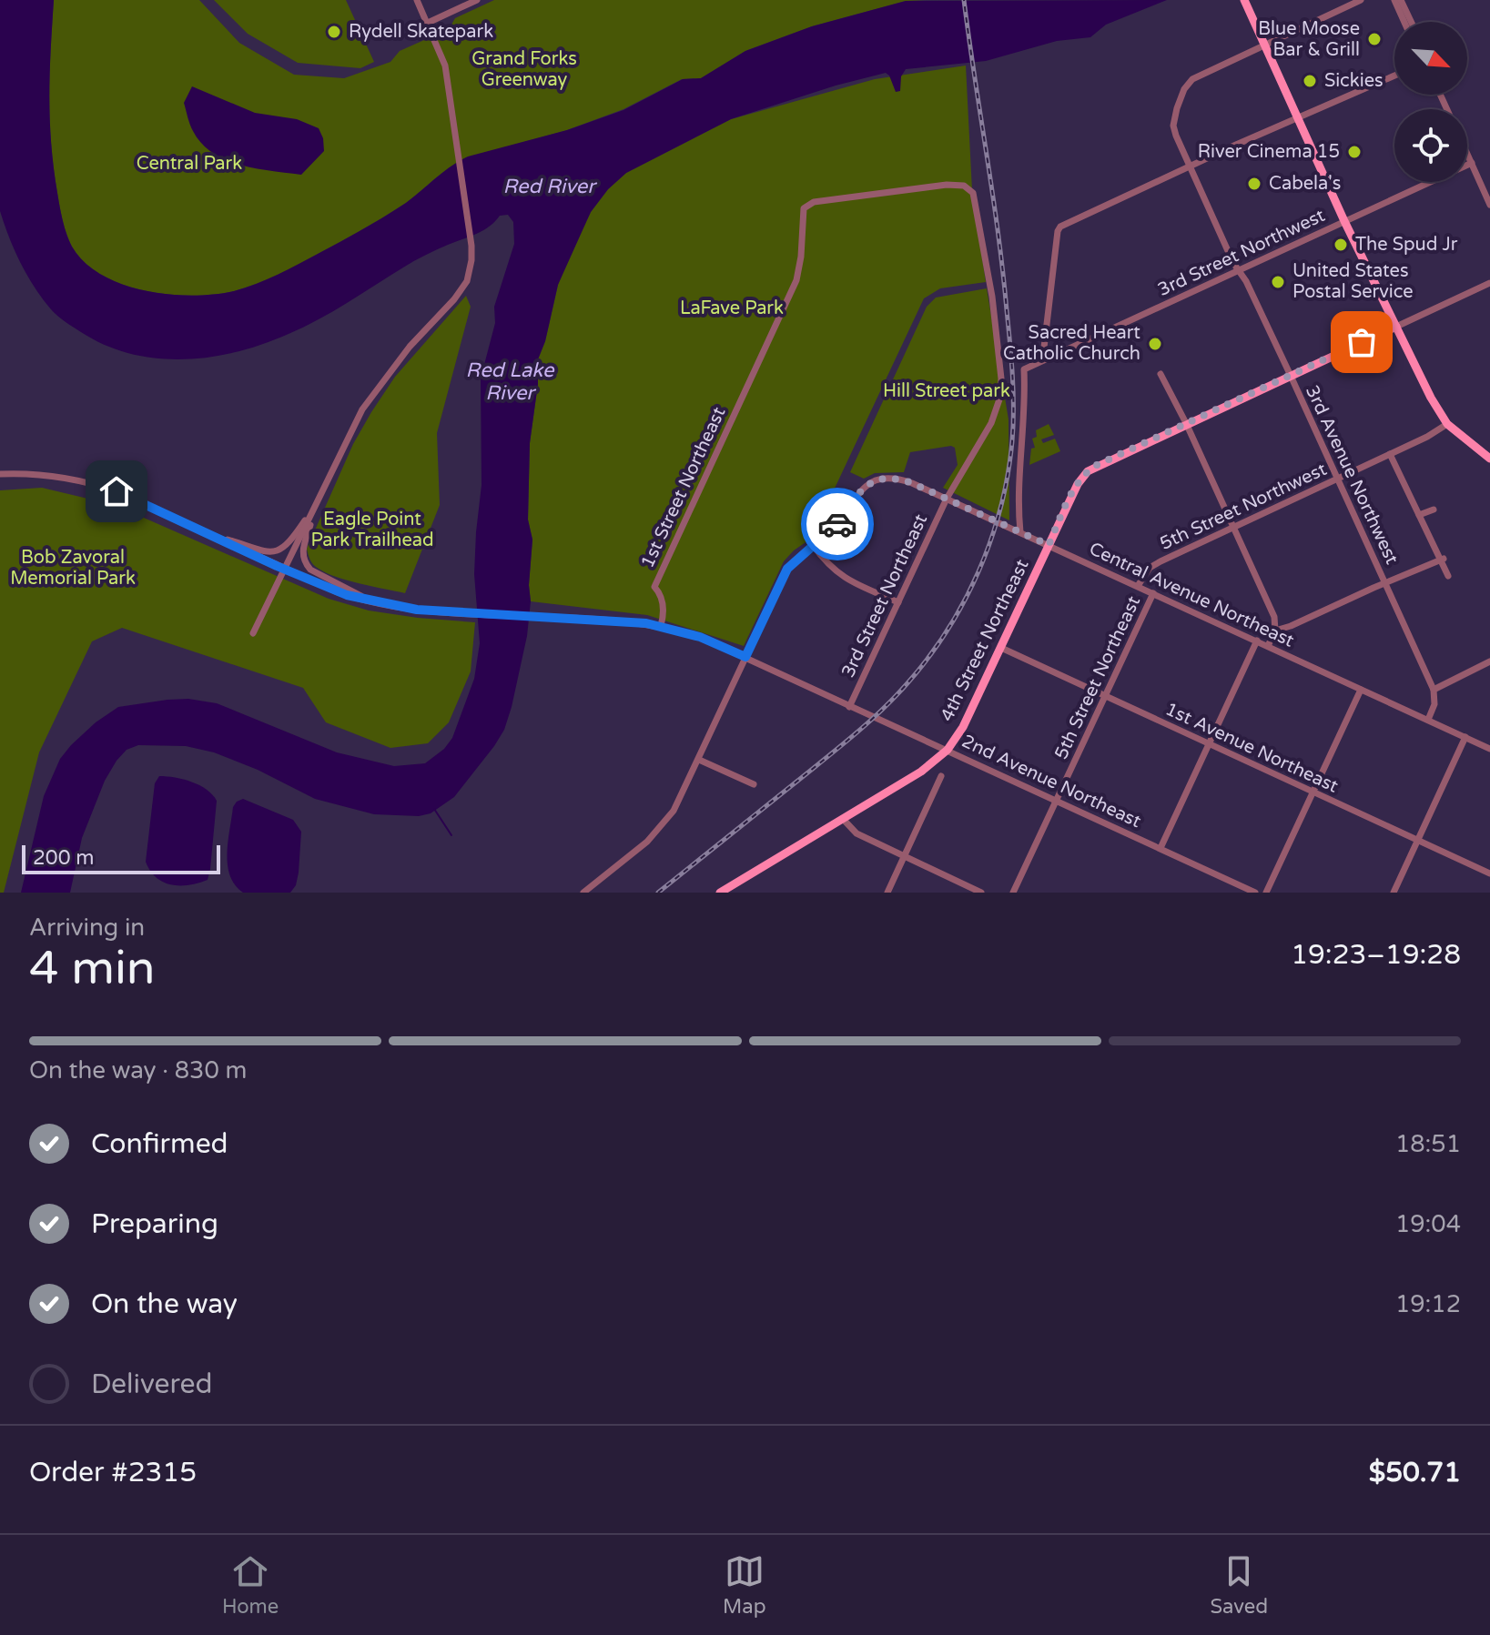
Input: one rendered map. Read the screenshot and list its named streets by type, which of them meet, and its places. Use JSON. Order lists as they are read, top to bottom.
{
  "streets": {
    "main road": ["4th Street Northeast"],
    "street": [
      "3rd Street Northwest",
      "3rd Avenue Northwest",
      "1st Street Northeast",
      "5th Street Northwest",
      "Central Avenue Northeast",
      "3rd Street Northeast",
      "5th Street Northeast",
      "1st Avenue Northeast",
      "2nd Avenue Northeast"
    ]
  },
  "crossings": [
    ["3rd Street Northwest", "3rd Avenue Northwest"],
    ["3rd Street Northwest", "Central Avenue Northeast"],
    ["3rd Avenue Northwest", "5th Street Northwest"],
    ["3rd Avenue Northwest", "4th Street Northeast"],
    ["1st Street Northeast", "3rd Street Northeast"],
    ["1st Street Northeast", "2nd Avenue Northeast"],
    ["5th Street Northwest", "Central Avenue Northeast"],
    ["Central Avenue Northeast", "3rd Street Northeast"],
    ["Central Avenue Northeast", "4th Street Northeast"],
    ["Central Avenue Northeast", "5th Street Northeast"],
    ["3rd Street Northeast", "2nd Avenue Northeast"],
    ["4th Street Northeast", "1st Avenue Northeast"],
    ["4th Street Northeast", "2nd Avenue Northeast"],
    ["5th Street Northeast", "1st Avenue Northeast"],
    ["5th Street Northeast", "2nd Avenue Northeast"]
  ],
  "water": ["Red River", "Red Lake River"],
  "parks": [
    "Grand Forks Greenway",
    "Central Park",
    "LaFave Park",
    "Hill Street park",
    "Eagle Point Park Trailhead",
    "Bob Zavoral Memorial Park"
  ],
  "places": [
    "Rydell Skatepark",
    "Blue Moose Bar & Grill",
    "Sickies",
    "River Cinema 15",
    "Cabela's",
    "The Spud Jr",
    "United States Postal Service",
    "Sacred Heart Catholic Church"
  ],
  "scale_bar": "200 m",
  "north": "bottom right",
  "page": {
    "scale": "200 m",
    "heading": ["4 min", "Arriving in", "19:23–19:28"],
    "panel": ["Order #2315", "$50.71"],
    "bar": "On the way · 830 m",
    "list": [
      ["Confirmed", "18:51"],
      ["Preparing", "19:04"],
      ["On the way", "19:12"],
      "Delivered"
    ],
    "tabs": ["Home", "Map", "Saved"]
  }
}
